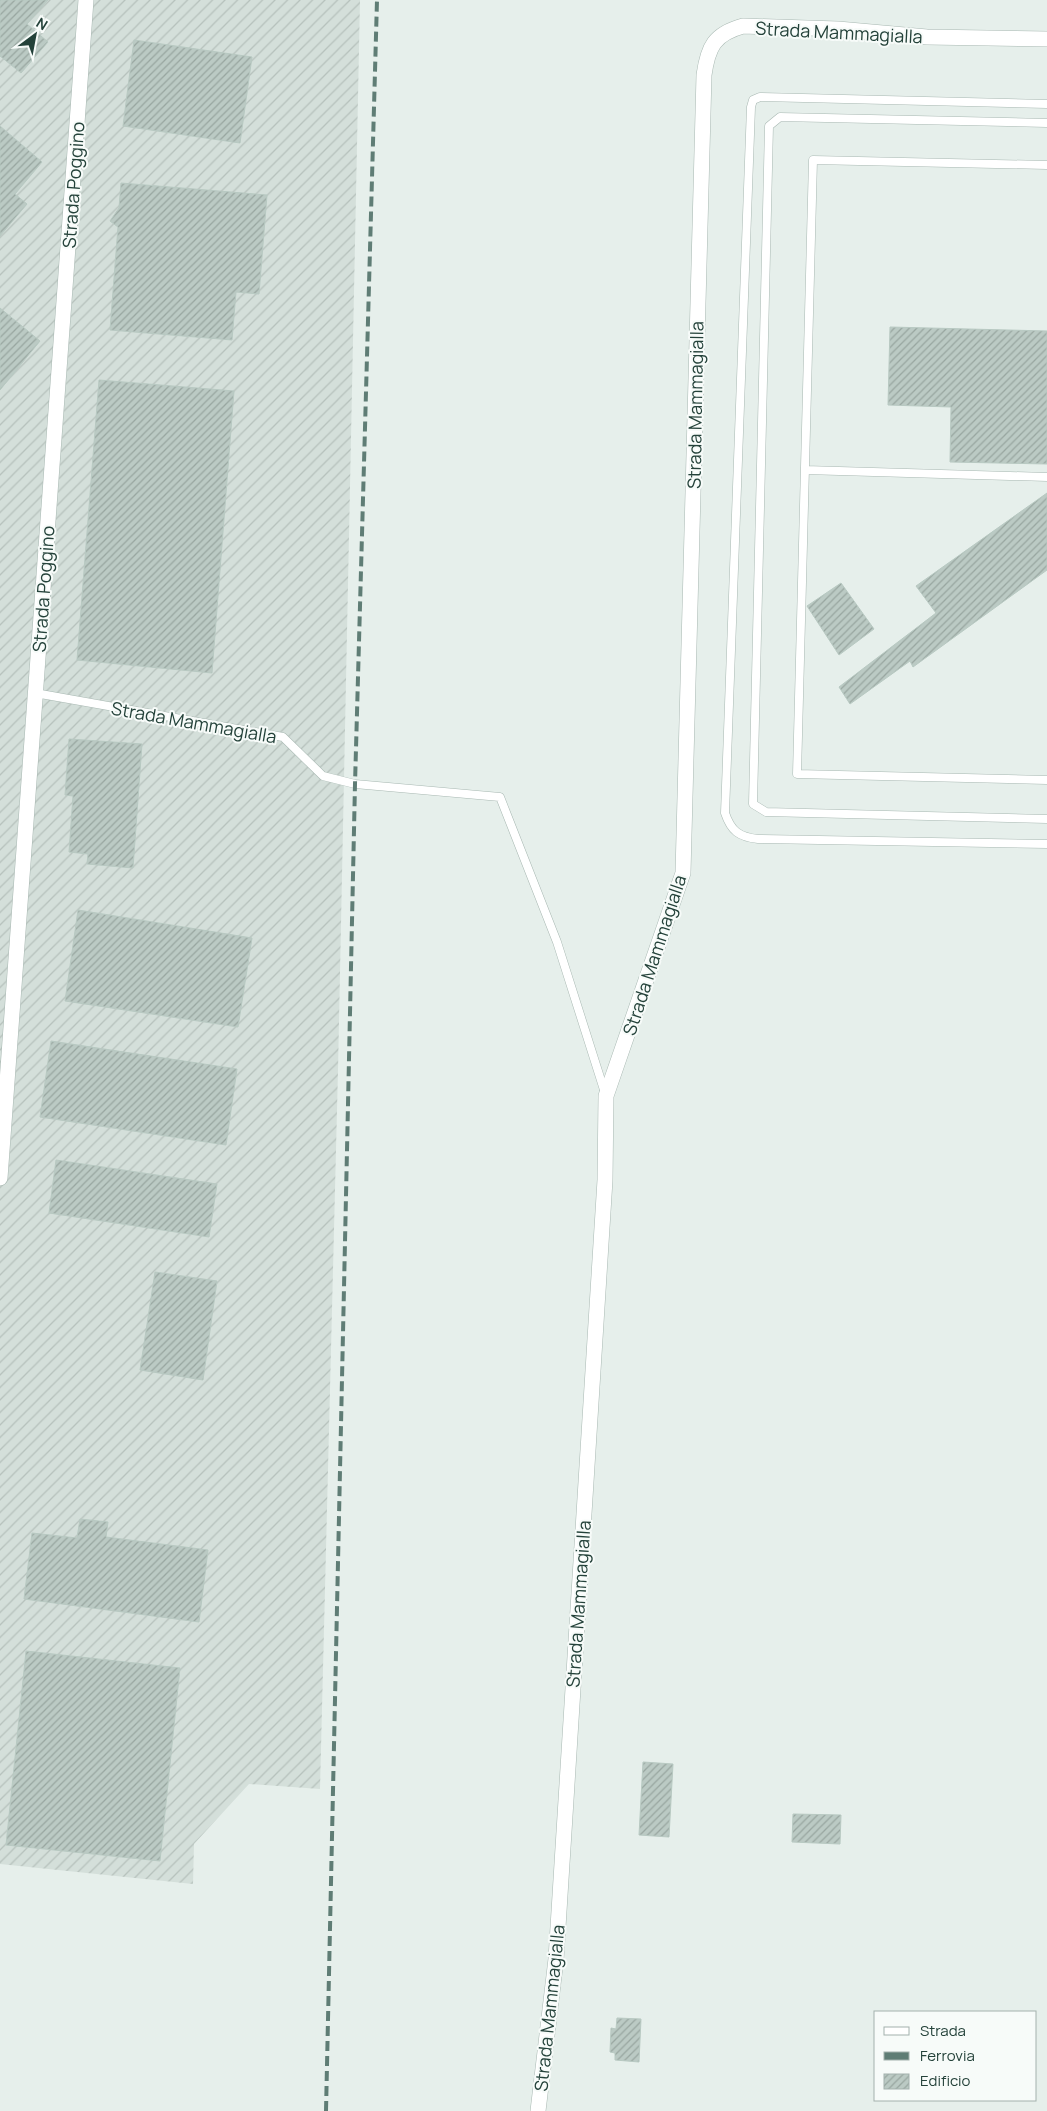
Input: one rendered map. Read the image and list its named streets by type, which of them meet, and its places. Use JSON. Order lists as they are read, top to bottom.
{
  "streets": {
    "street": ["Strada Mammagialla", "Strada Poggino"]
  },
  "crossings": [
    ["Strada Mammagialla", "Strada Poggino"]
  ],
  "legend": ["Strada", "Ferrovia", "Edificio"],
  "north": "top right"
}
